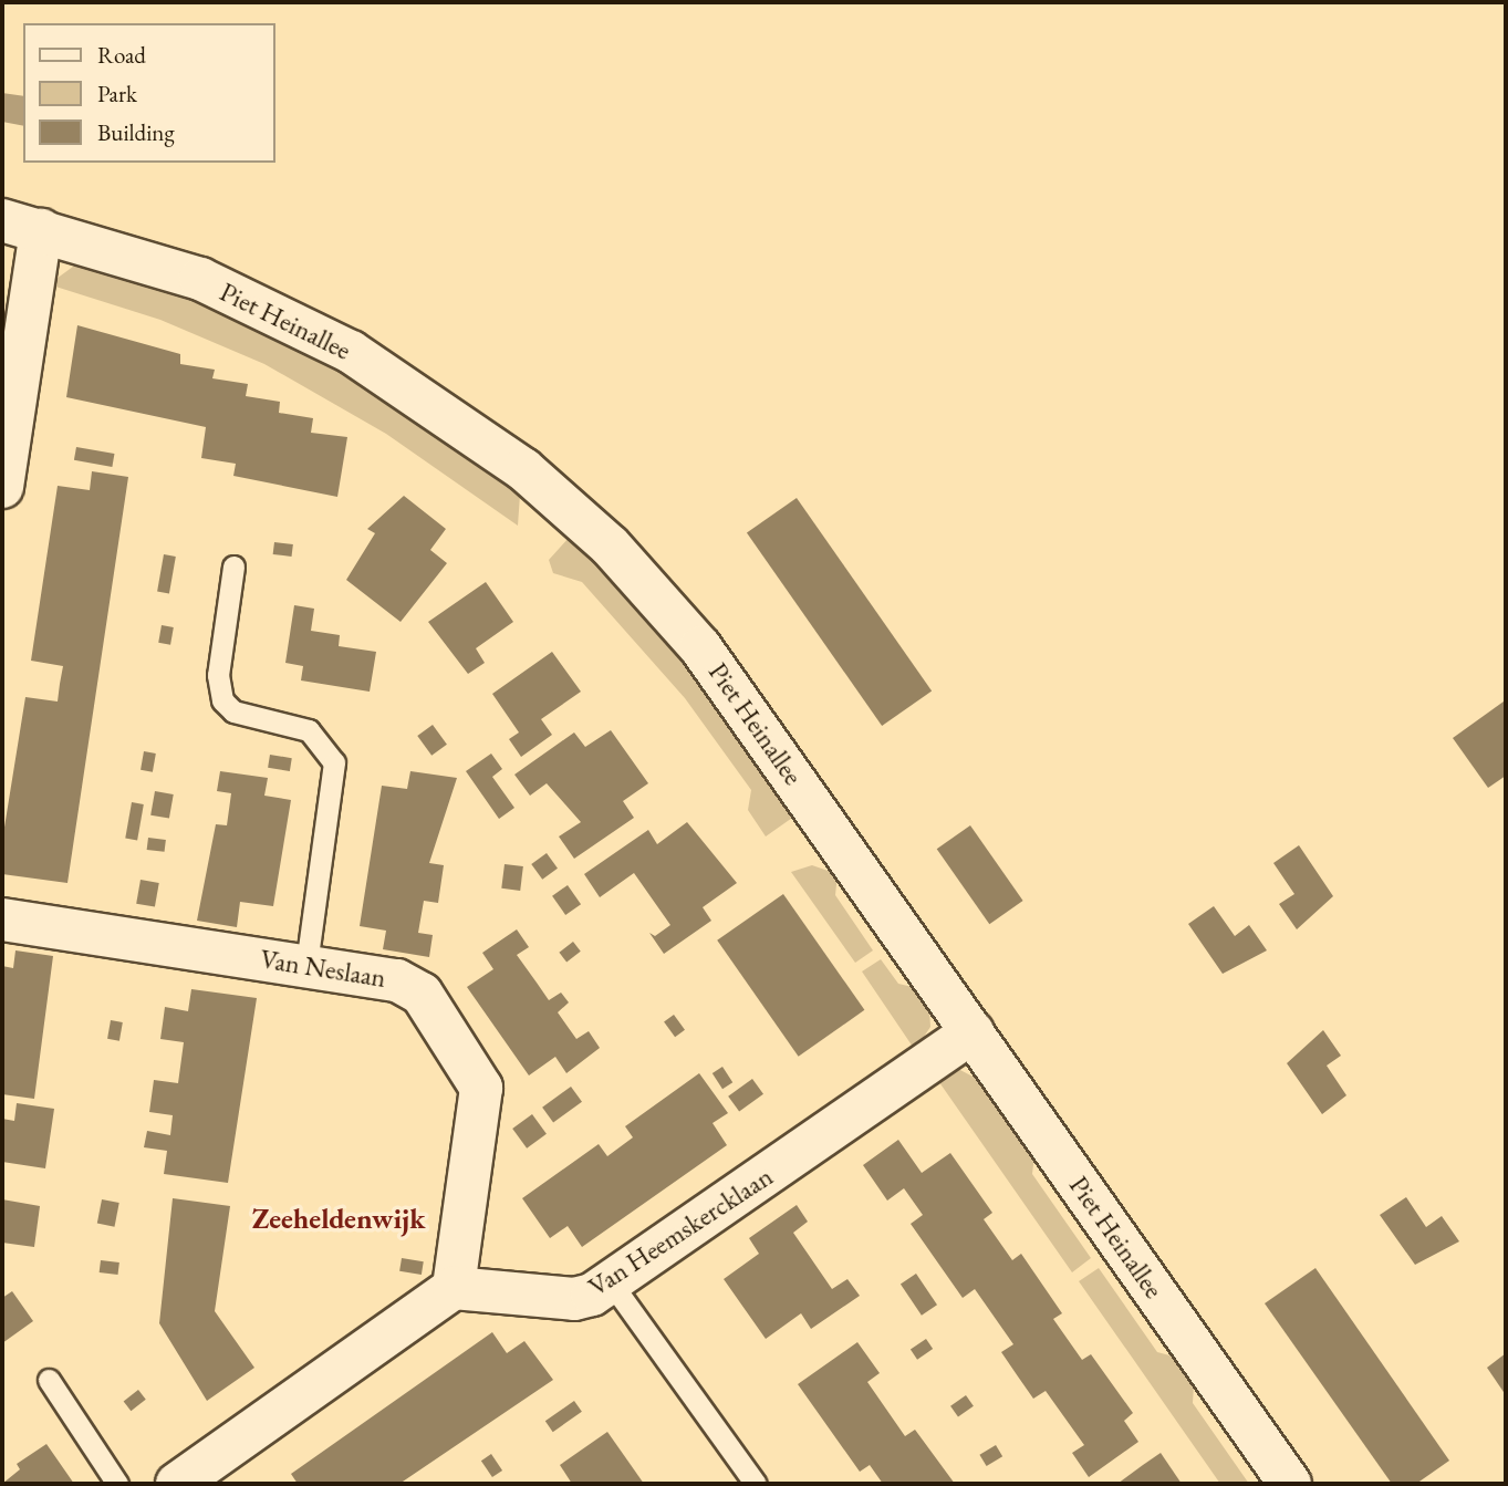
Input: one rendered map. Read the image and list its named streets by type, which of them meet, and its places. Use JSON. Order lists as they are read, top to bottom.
{
  "streets": {
    "street": ["Piet Heinallee", "Van Neslaan", "Van Heemskercklaan"]
  },
  "crossings": [
    ["Piet Heinallee", "Van Heemskercklaan"],
    ["Van Neslaan", "Van Heemskercklaan"]
  ],
  "districts": ["Zeeheldenwijk"],
  "legend": ["Road", "Park", "Building"]
}
